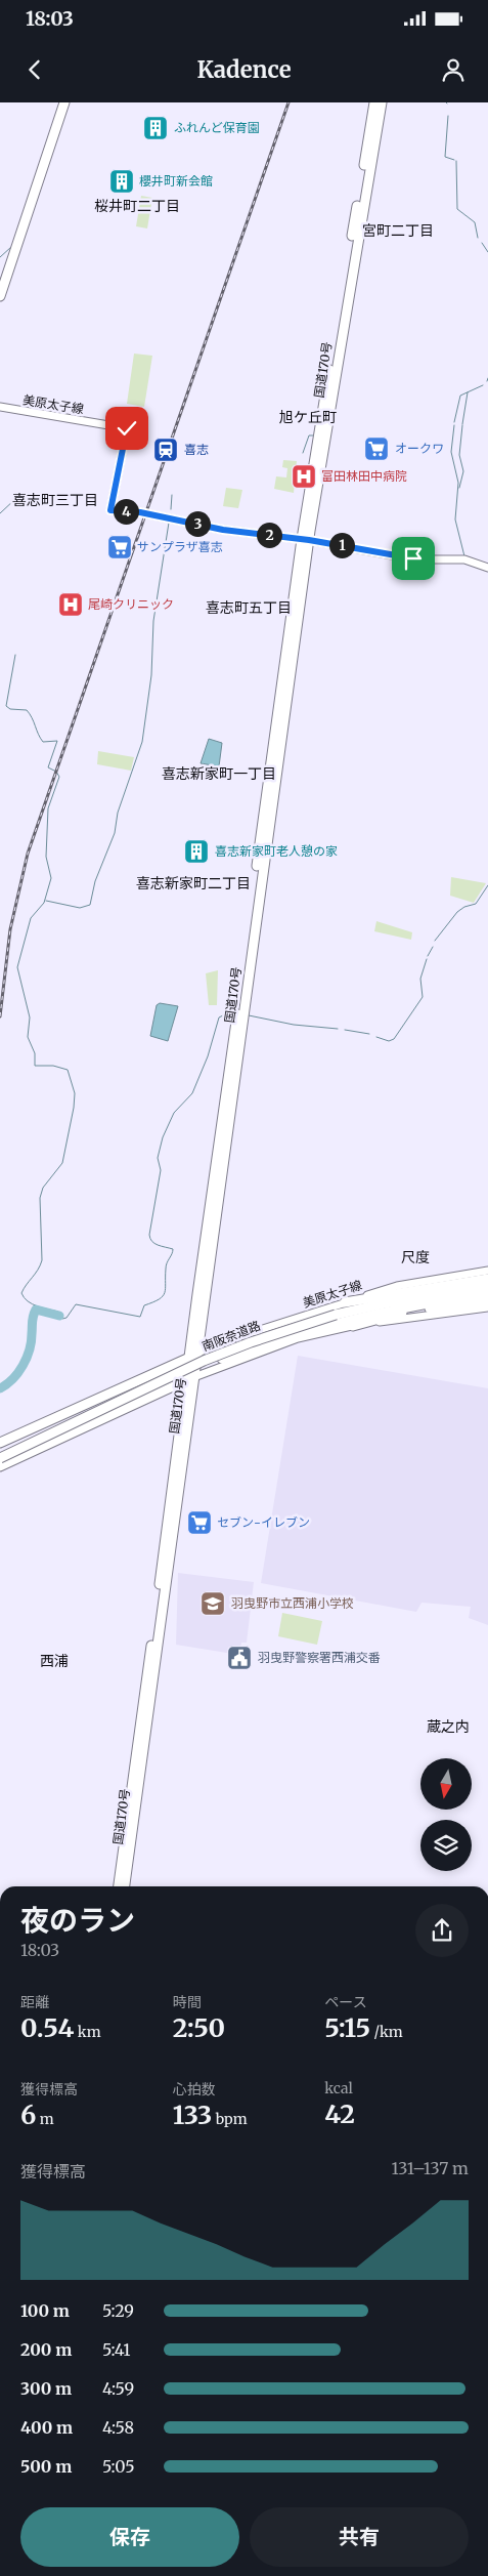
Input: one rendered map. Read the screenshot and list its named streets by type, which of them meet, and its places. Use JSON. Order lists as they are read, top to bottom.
{
  "streets": {
    "highway": ["国道170号", "南阪奈道路"],
    "main road": ["美原太子線"]
  },
  "crossings": [
    ["国道170号", "美原太子線"]
  ],
  "districts": [
    "桜井町二丁目",
    "宮町二丁目",
    "旭ケ丘町",
    "喜志町三丁目",
    "喜志町五丁目",
    "喜志新家町一丁目",
    "喜志新家町二丁目",
    "尺度",
    "西浦",
    "蔵之内"
  ],
  "places": {
    "building": ["ふれんど保育園", "櫻井町新会館", "喜志新家町老人憩の家"],
    "supermarket": ["オークワ", "サンプラザ喜志", "セブン-イレブン"],
    "station": ["喜志"],
    "hospital": ["富田林田中病院", "尾崎クリニック"],
    "school or university": ["羽曳野市立西浦小学校"],
    "public building": ["羽曳野警察署西浦交番"]
  },
  "north": "bottom",
  "page": {
    "status": "18:03",
    "header": "Kadence",
    "pins": [
      "4",
      "3",
      "2",
      "1"
    ],
    "heading": ["夜のラン", "18:03"],
    "stats": [
      ["距離", "0.54 km"],
      ["時間", "2:50"],
      ["ペース", "5:15 /km"],
      ["獲得標高", "6 m"],
      ["心拍数", "133 bpm"],
      ["kcal", "42"]
    ],
    "chart": ["獲得標高", "131–137 m"],
    "list": [
      {
        "name": "100 m",
        "note": "5:29"
      },
      {
        "name": "200 m",
        "note": "5:41"
      },
      {
        "name": "300 m",
        "note": "4:59"
      },
      {
        "name": "400 m",
        "note": "4:58"
      },
      {
        "name": "500 m",
        "note": "5:05"
      }
    ],
    "buttons": ["保存", "共有"]
  }
}
